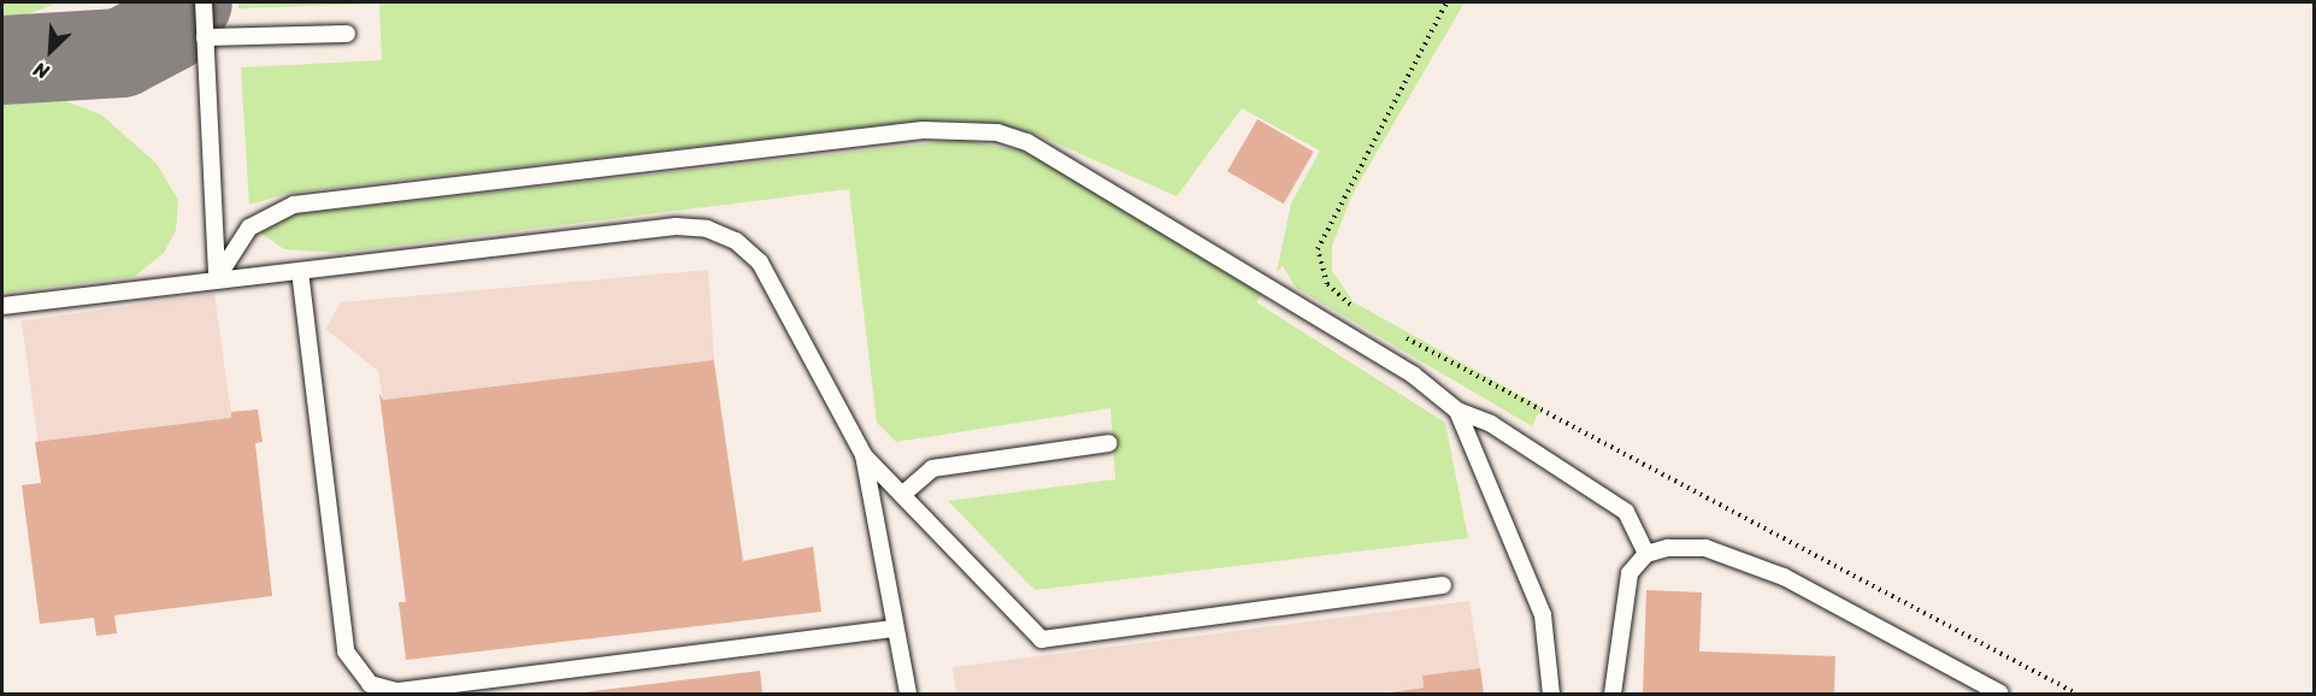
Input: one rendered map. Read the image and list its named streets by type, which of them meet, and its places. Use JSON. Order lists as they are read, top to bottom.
{
  "north": "bottom left"
}
